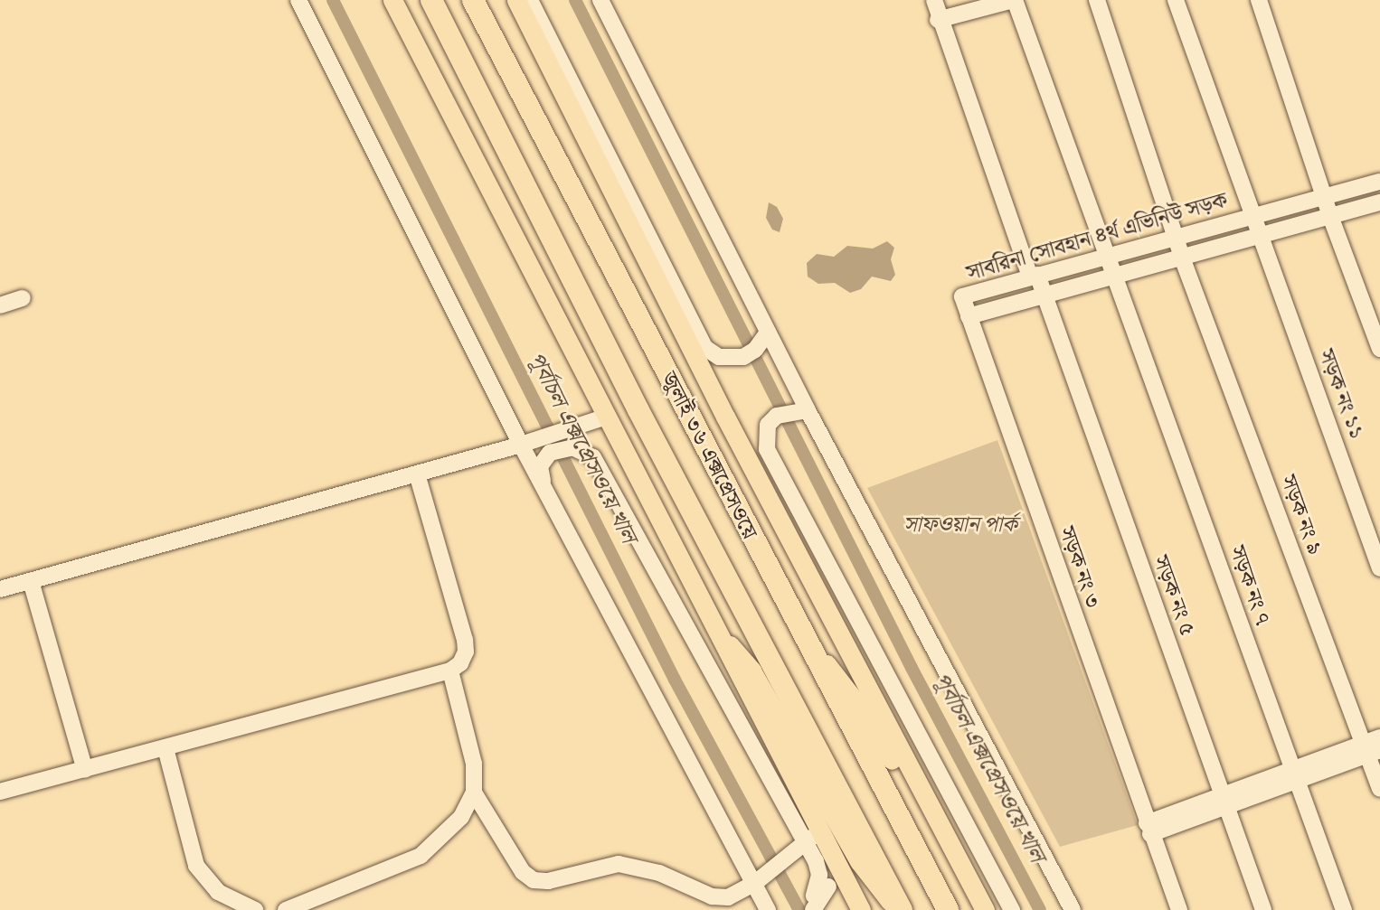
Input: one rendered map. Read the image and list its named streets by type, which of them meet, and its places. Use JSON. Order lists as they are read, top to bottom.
{
  "streets": {
    "highway": ["জুলাই ৩৬ এক্সপ্রেসওয়ে"],
    "street": [
      "সাবরিনা সোবহান ৪র্থ এভিনিউ সড়ক",
      "সড়ক নং ১১",
      "সড়ক নং ৯",
      "সড়ক নং ৩",
      "সড়ক নং ৭",
      "সড়ক নং ৫"
    ]
  },
  "crossings": [
    ["সাবরিনা সোবহান ৪র্থ এভিনিউ সড়ক", "সড়ক নং ১১"],
    ["সাবরিনা সোবহান ৪র্থ এভিনিউ সড়ক", "সড়ক নং ৯"],
    ["সাবরিনা সোবহান ৪র্থ এভিনিউ সড়ক", "সড়ক নং ৩"],
    ["সাবরিনা সোবহান ৪র্থ এভিনিউ সড়ক", "সড়ক নং ৭"],
    ["সাবরিনা সোবহান ৪র্থ এভিনিউ সড়ক", "সড়ক নং ৫"]
  ],
  "water": ["পূর্বাচল এক্সপ্রেসওয়ে খাল"],
  "parks": ["সাফওয়ান পার্ক"]
}
